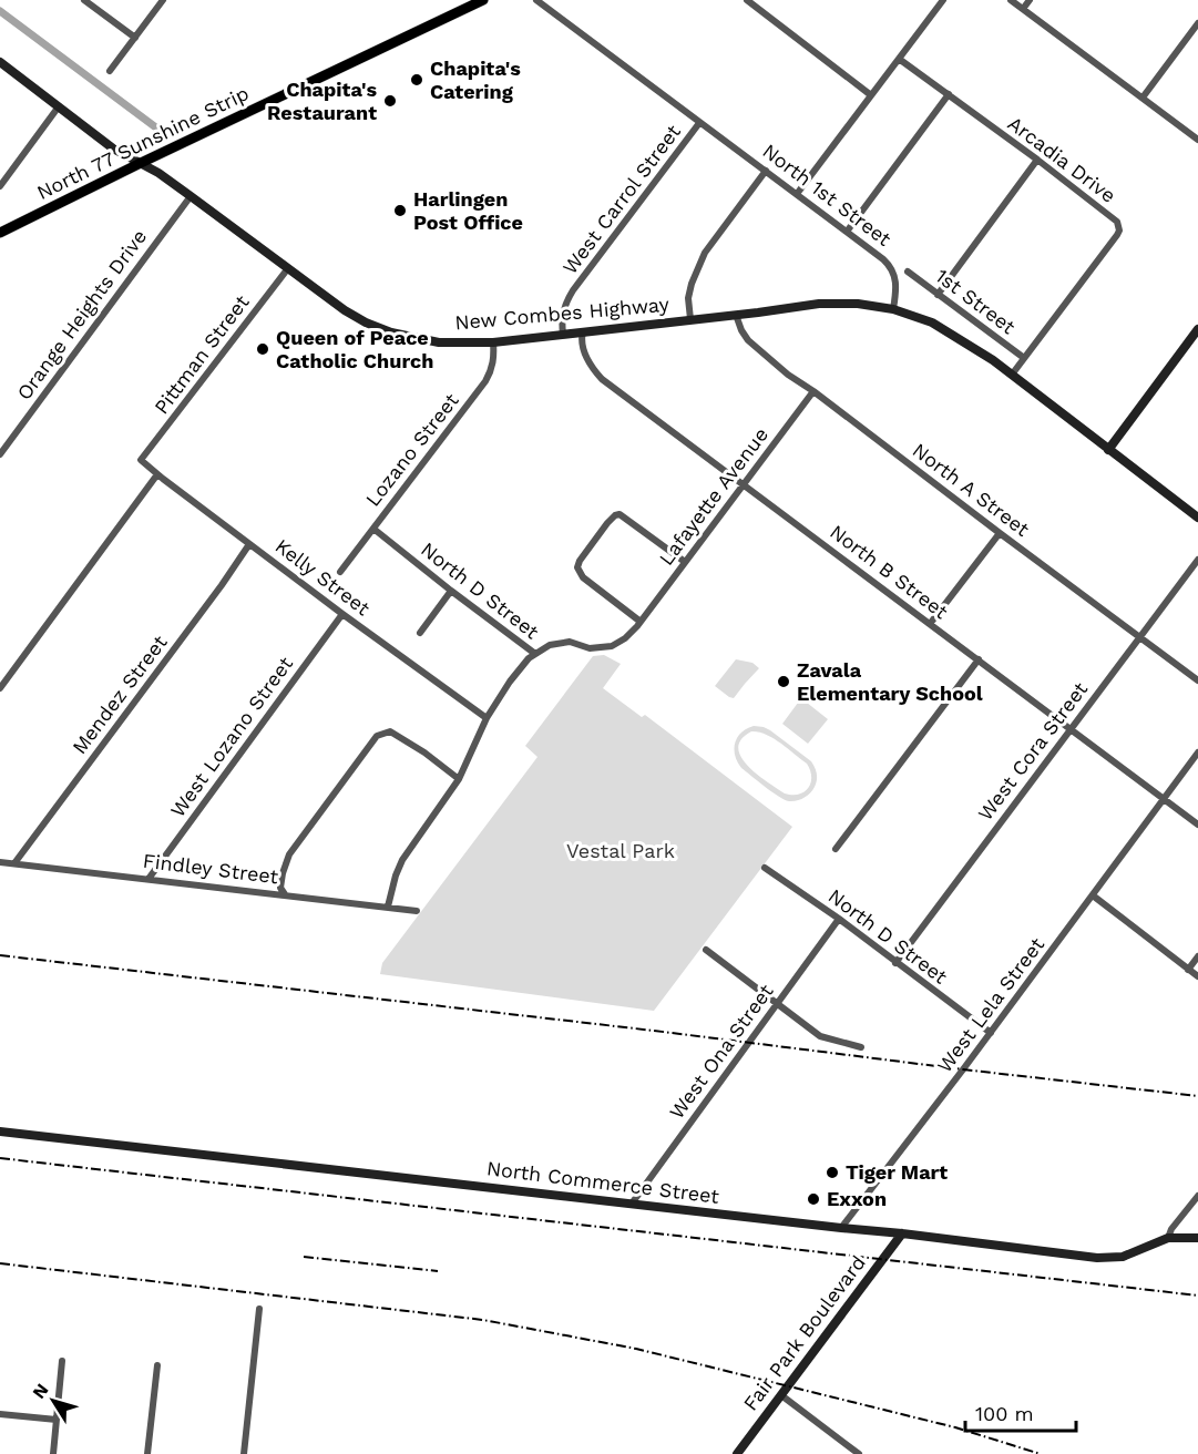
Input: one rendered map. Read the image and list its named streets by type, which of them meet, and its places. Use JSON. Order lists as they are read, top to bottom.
{
  "streets": {
    "main road": ["North 77 Sunshine Strip"],
    "street": [
      "Arcadia Drive",
      "North 1st Street",
      "West Carrol Street",
      "1st Street",
      "New Combes Highway",
      "Orange Heights Drive",
      "Pittman Street",
      "Lozano Street",
      "North A Street",
      "Lafayette Avenue",
      "North B Street",
      "Kelly Street",
      "North D Street",
      "Mendez Street",
      "West Lozano Street",
      "West Cora Street",
      "Findley Street",
      "West Lela Street",
      "West Ona Street",
      "North Commerce Street",
      "Fair Park Boulevard"
    ]
  },
  "crossings": [
    ["North 77 Sunshine Strip", "New Combes Highway"],
    ["Arcadia Drive", "1st Street"],
    ["North 1st Street", "West Carrol Street"],
    ["North 1st Street", "New Combes Highway"],
    ["West Carrol Street", "New Combes Highway"],
    ["New Combes Highway", "Orange Heights Drive"],
    ["New Combes Highway", "Pittman Street"],
    ["New Combes Highway", "Lozano Street"],
    ["New Combes Highway", "North A Street"],
    ["New Combes Highway", "North B Street"],
    ["Pittman Street", "Kelly Street"],
    ["Lozano Street", "North D Street"],
    ["North A Street", "Lafayette Avenue"],
    ["North A Street", "West Cora Street"],
    ["Lafayette Avenue", "North B Street"],
    ["Lafayette Avenue", "North D Street"],
    ["North B Street", "West Cora Street"],
    ["North B Street", "West Lela Street"],
    ["Kelly Street", "Mendez Street"],
    ["Kelly Street", "West Lozano Street"],
    ["North D Street", "West Cora Street"],
    ["North D Street", "West Lela Street"],
    ["North D Street", "West Ona Street"],
    ["Mendez Street", "Findley Street"],
    ["West Lozano Street", "Findley Street"],
    ["West Lela Street", "North Commerce Street"],
    ["West Ona Street", "North Commerce Street"],
    ["North Commerce Street", "Fair Park Boulevard"]
  ],
  "parks": ["Vestal Park"],
  "places": [
    "Chapita's Catering",
    "Chapita's Restaurant",
    "Harlingen Post Office",
    "Queen of Peace Catholic Church",
    "Zavala Elementary School",
    "Tiger Mart",
    "Exxon"
  ],
  "scale_bar": "100 m",
  "north": "top left"
}
